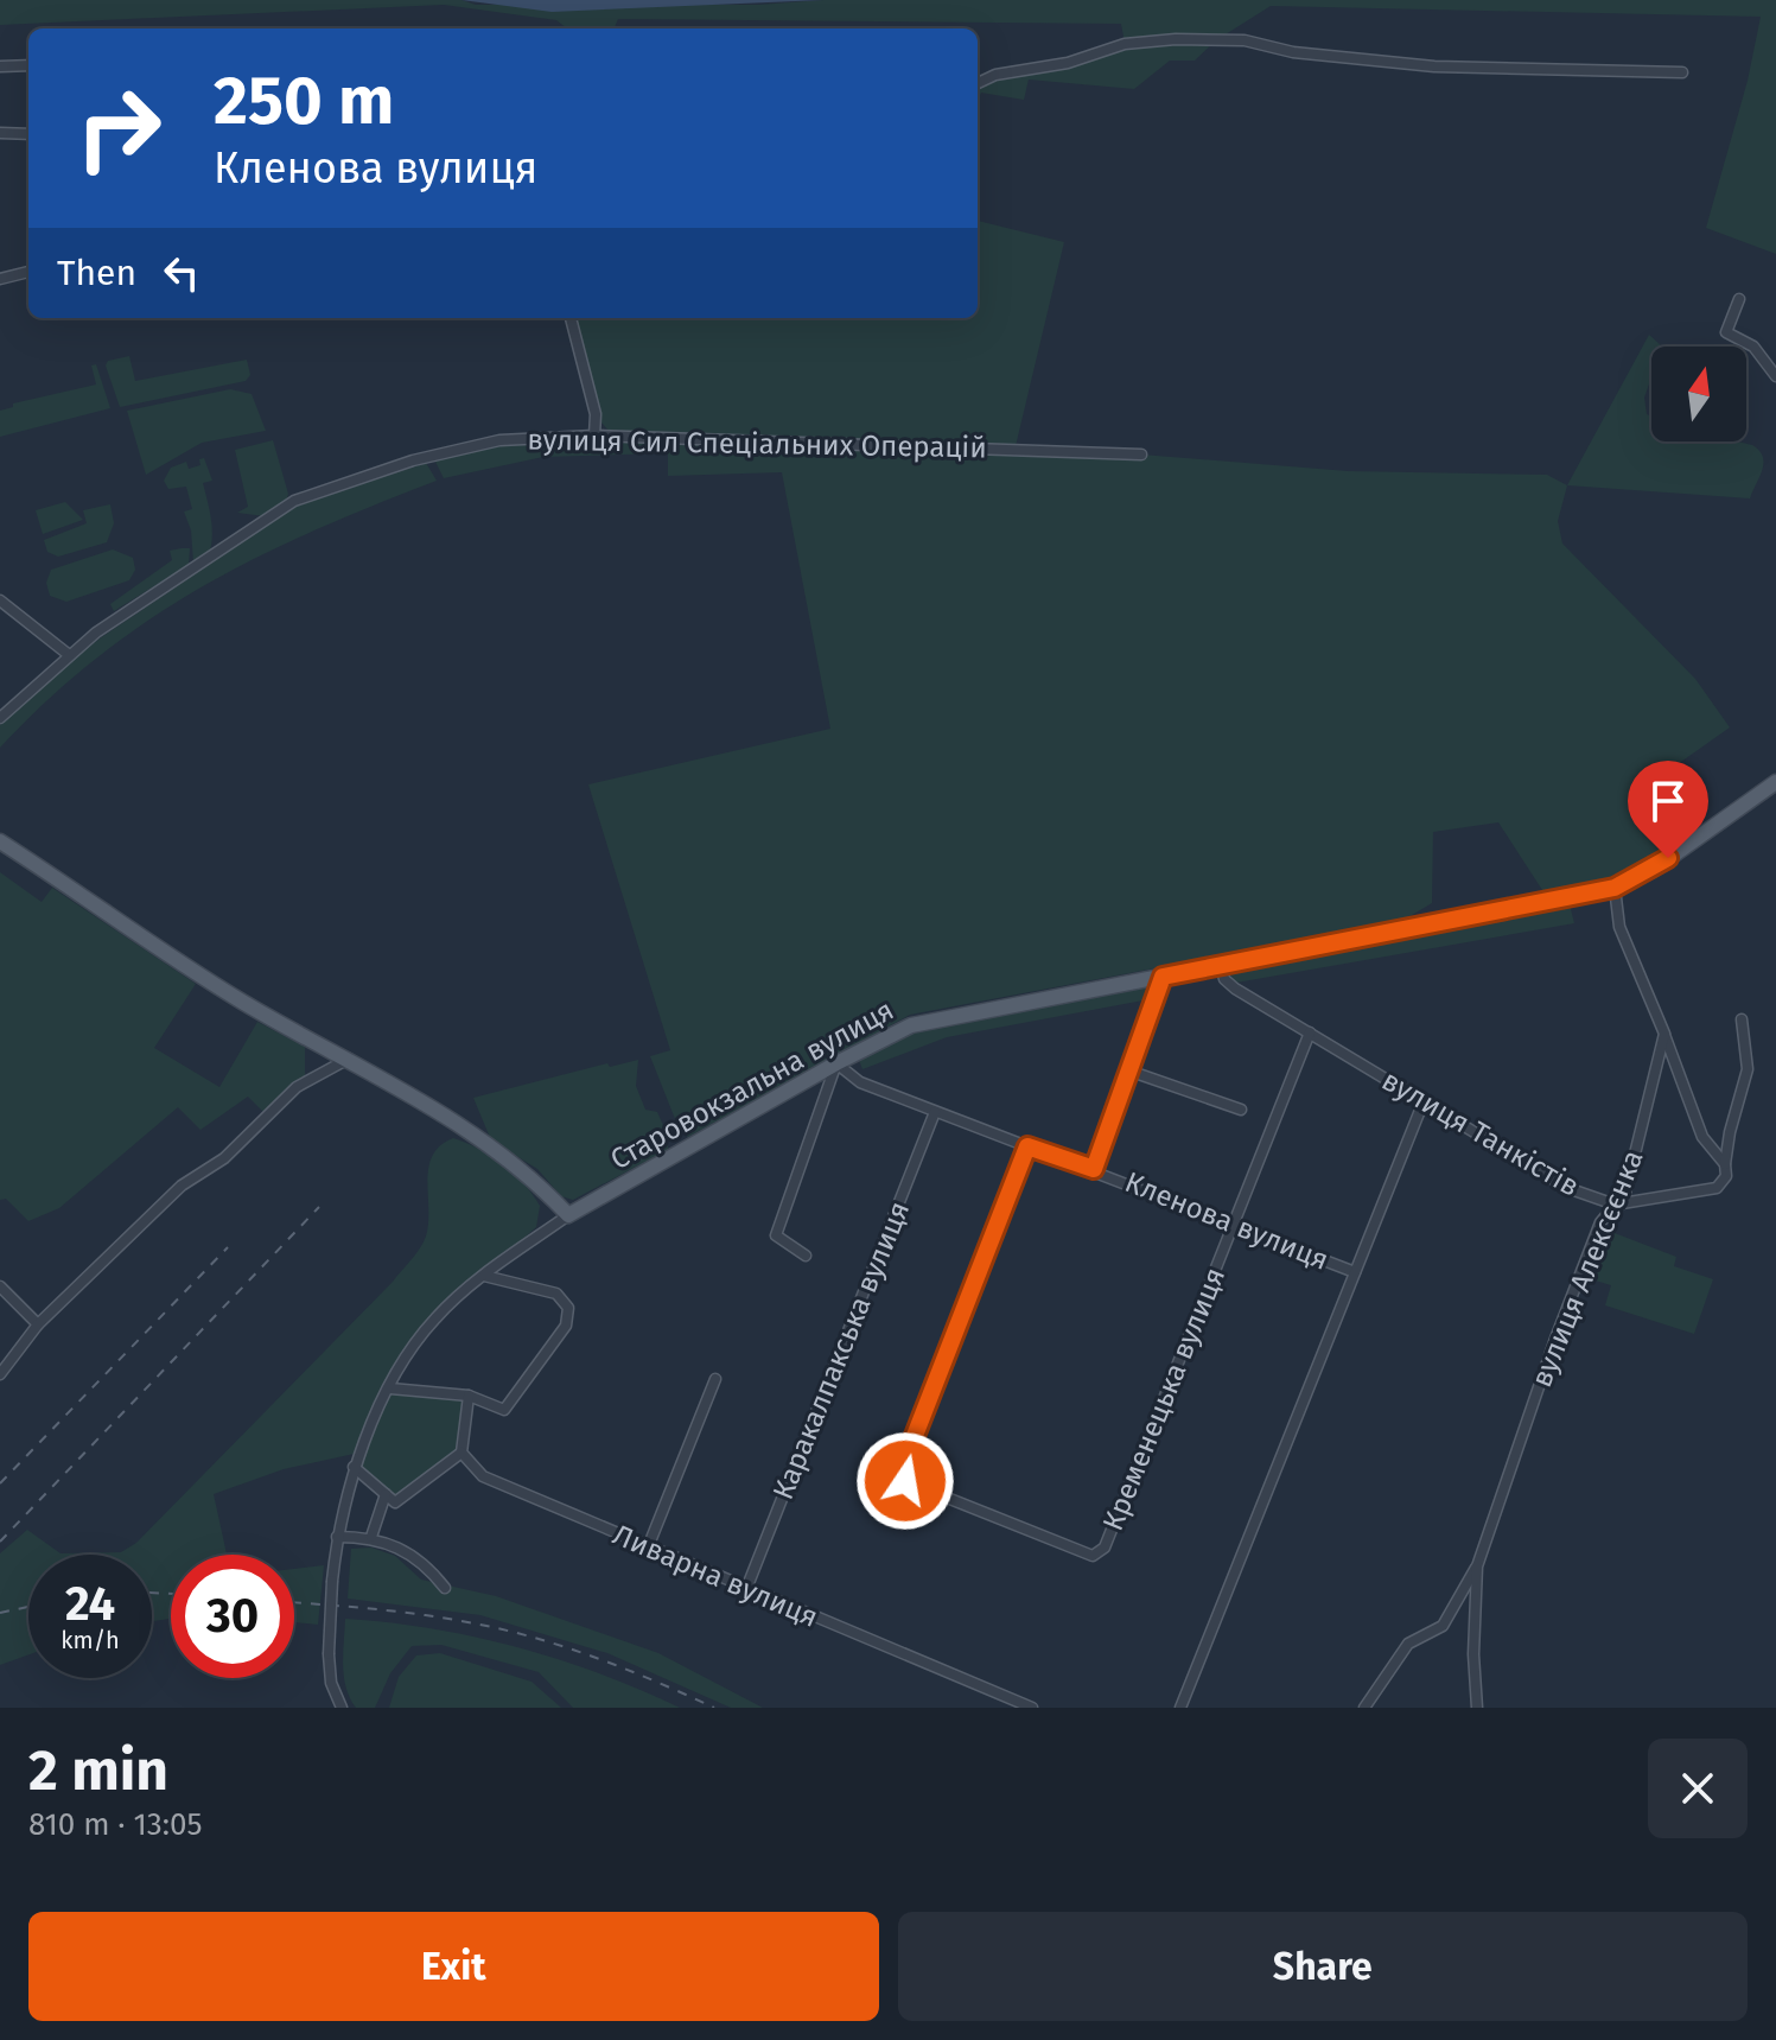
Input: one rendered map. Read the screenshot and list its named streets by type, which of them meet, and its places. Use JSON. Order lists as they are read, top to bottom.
{
  "streets": {
    "main road": ["Старовокзальна вулиця"],
    "street": [
      "вулиця Сил Спеціальних Операцій",
      "вулиця Танкістів",
      "Кленова вулиця",
      "вулиця Алексєєнка",
      "Каракалпакська вулиця",
      "Кременецька вулиця",
      "Ливарна вулиця"
    ]
  },
  "crossings": [
    ["Старовокзальна вулиця", "вулиця Танкістів"],
    ["Старовокзальна вулиця", "Кленова вулиця"],
    ["вулиця Танкістів", "вулиця Алексєєнка"],
    ["вулиця Танкістів", "Кременецька вулиця"],
    ["Кленова вулиця", "Каракалпакська вулиця"],
    ["Кленова вулиця", "Кременецька вулиця"],
    ["Каракалпакська вулиця", "Ливарна вулиця"]
  ],
  "north": "top",
  "page": {
    "turn": ["250 m", "Кленова вулиця"],
    "then": "Then",
    "speed": "24 km/h",
    "limit": "30",
    "heading": ["2 min", "810 m · 13:05"],
    "buttons": ["Exit", "Share"]
  }
}
